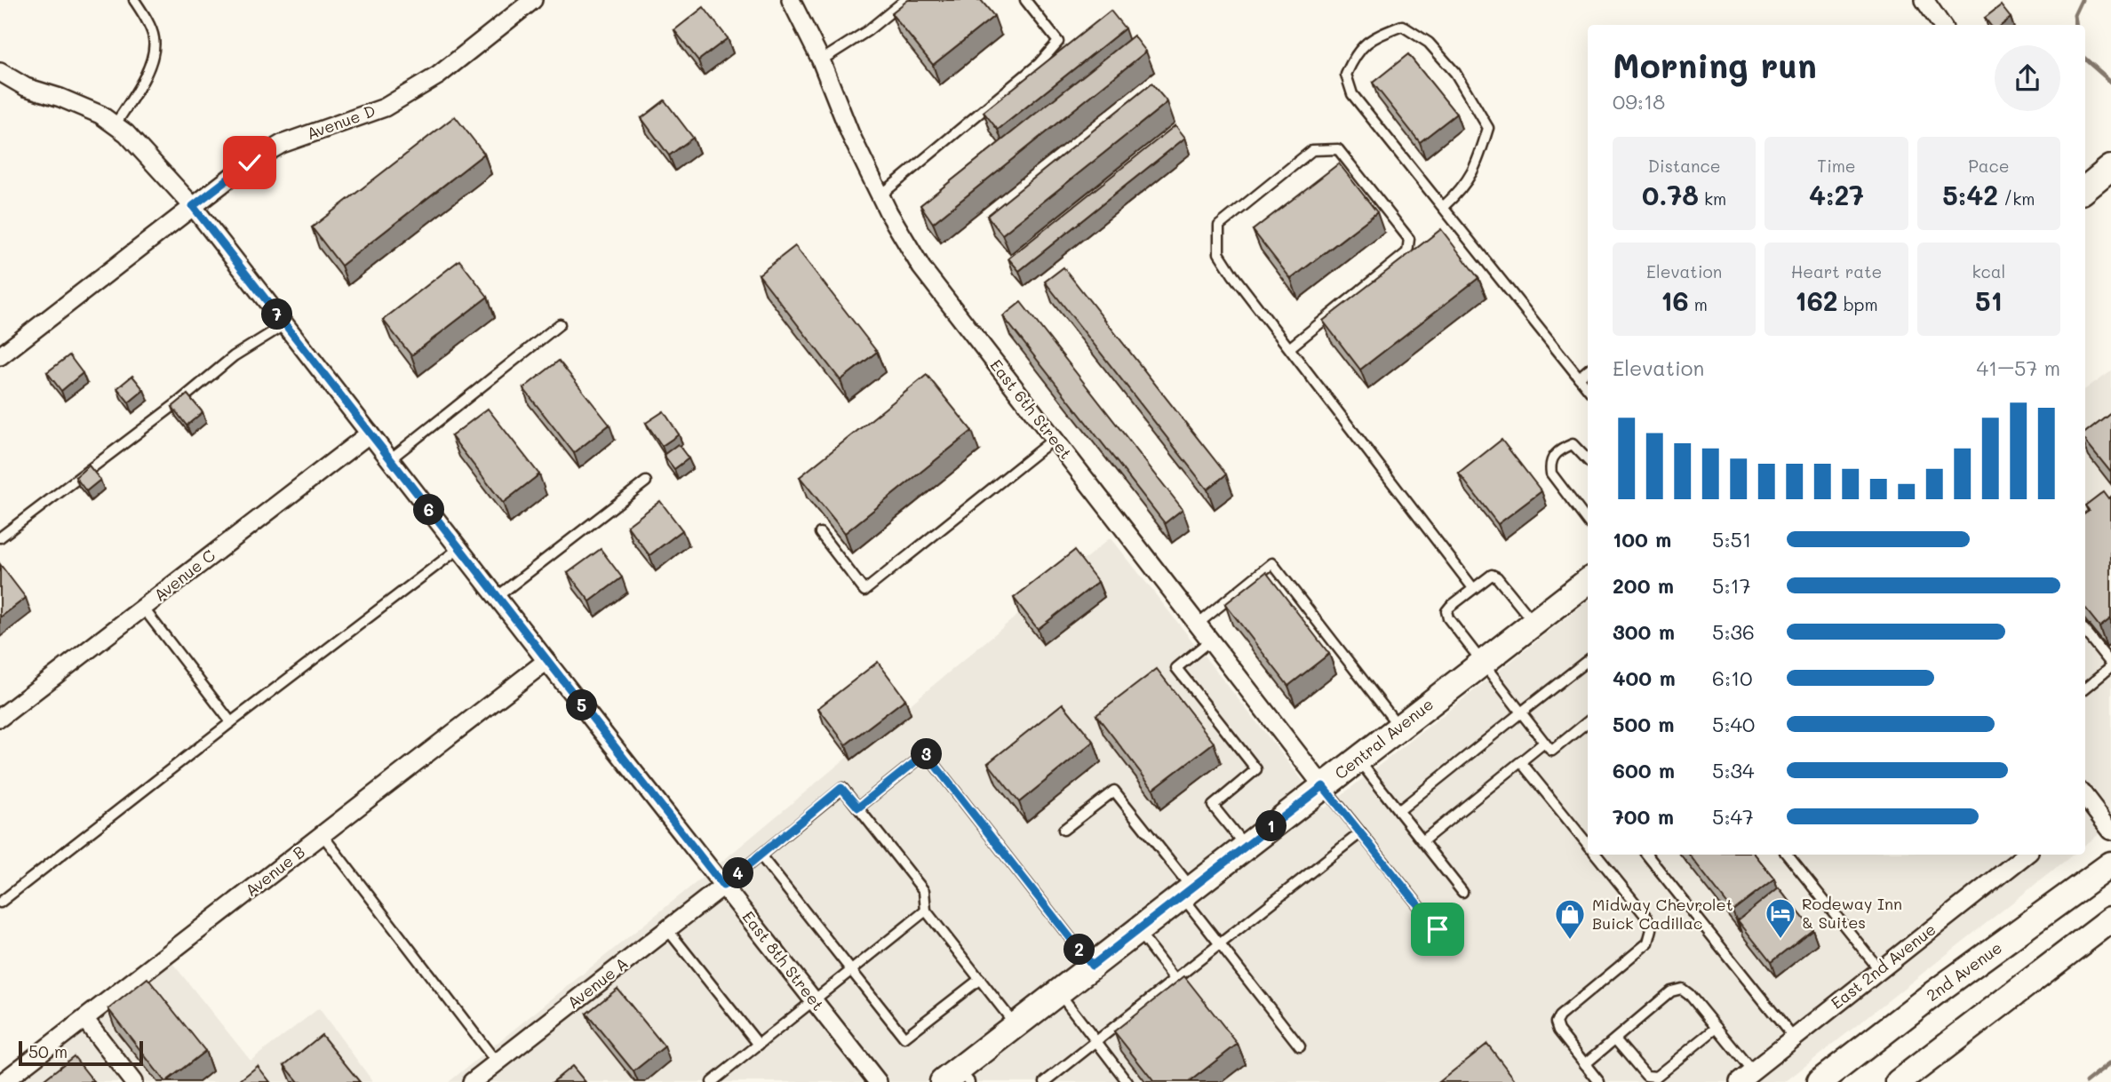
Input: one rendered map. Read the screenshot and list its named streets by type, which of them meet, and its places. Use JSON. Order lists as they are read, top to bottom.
{
  "streets": {
    "street": [
      "Avenue D",
      "East 6th Street",
      "Avenue C",
      "Central Avenue",
      "Avenue B",
      "East 8th Street",
      "East 2nd Avenue",
      "2nd Avenue",
      "Avenue A"
    ]
  },
  "crossings": [
    ["Avenue D", "East 8th Street"],
    ["East 6th Street", "Central Avenue"],
    ["Avenue C", "East 8th Street"],
    ["Avenue B", "East 8th Street"],
    ["East 8th Street", "Avenue A"]
  ],
  "places": {
    "hotel": ["Rodeway Inn & Suites"],
    "shop": ["Midway Chevrolet Buick Cadillac"]
  },
  "scale_bar": "50 m",
  "page": {
    "heading": ["Morning run", "09:18"],
    "stats": [
      ["Distance", "0.78 km"],
      ["Time", "4:27"],
      ["Pace", "5:42 /km"],
      ["Elevation", "16 m"],
      ["Heart rate", "162 bpm"],
      ["kcal", "51"]
    ],
    "pins": [
      "7",
      "6",
      "5",
      "3",
      "1",
      "4",
      "2"
    ],
    "chart": ["Elevation", "41–57 m"],
    "list": [
      {
        "name": "100 m",
        "note": "5:51"
      },
      {
        "name": "200 m",
        "note": "5:17"
      },
      {
        "name": "300 m",
        "note": "5:36"
      },
      {
        "name": "400 m",
        "note": "6:10"
      },
      {
        "name": "500 m",
        "note": "5:40"
      },
      {
        "name": "600 m",
        "note": "5:34"
      },
      {
        "name": "700 m",
        "note": "5:47"
      }
    ],
    "scale": "50 m"
  }
}
